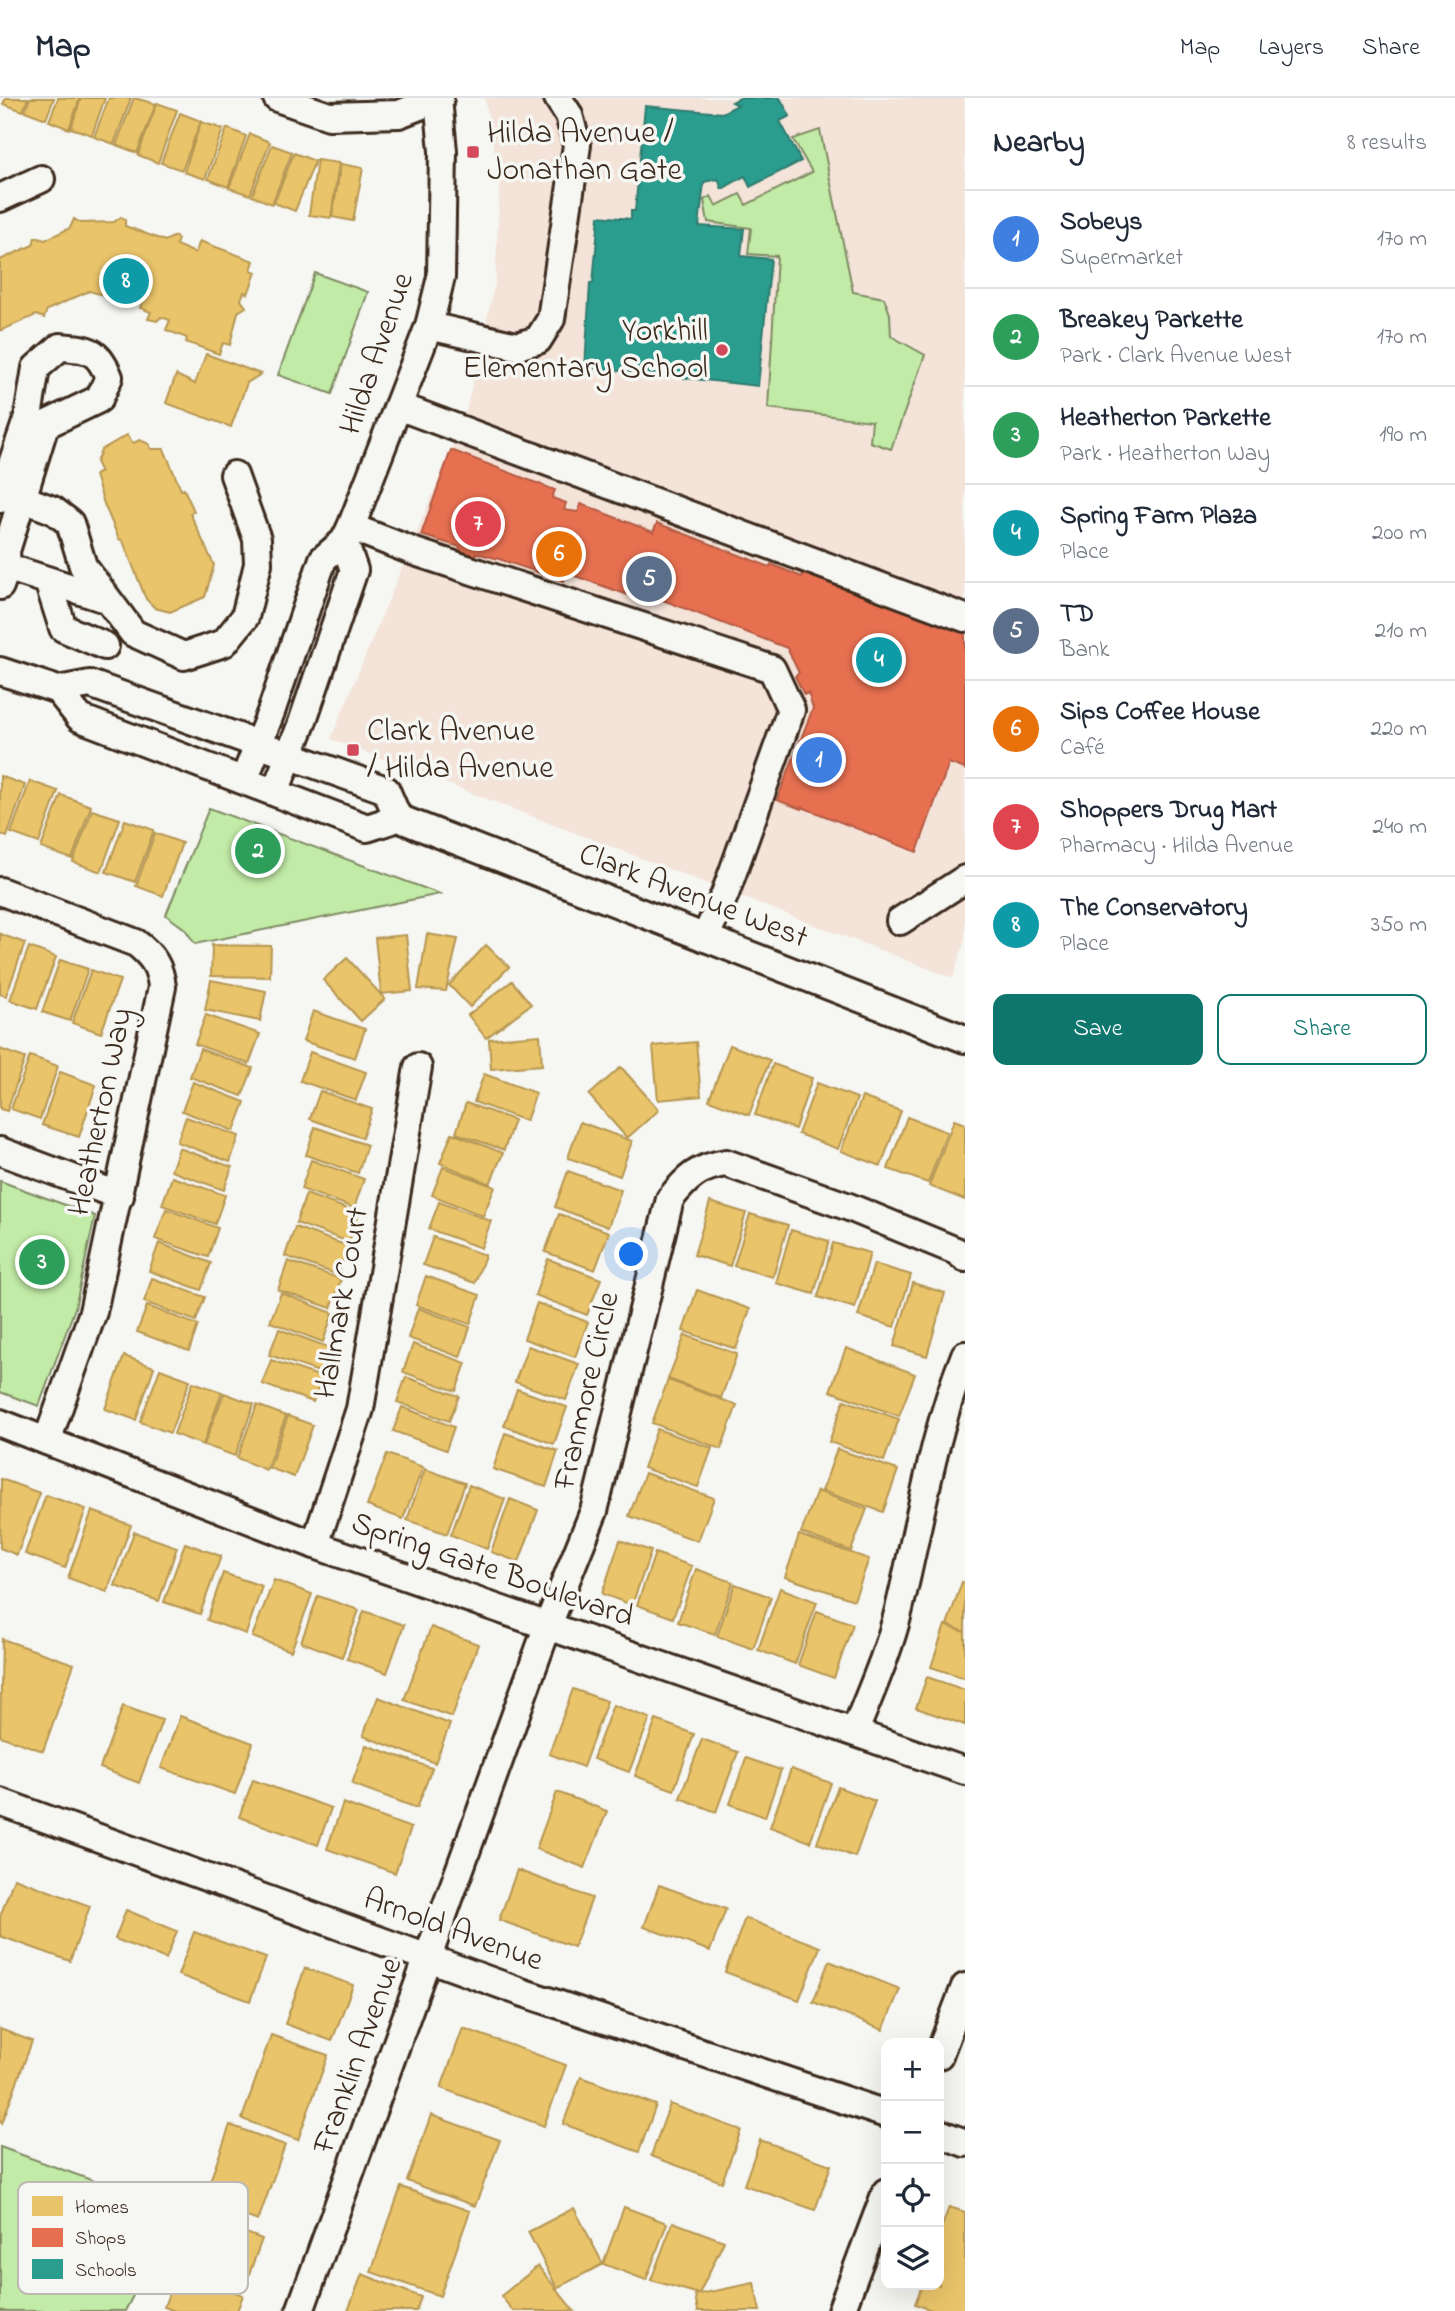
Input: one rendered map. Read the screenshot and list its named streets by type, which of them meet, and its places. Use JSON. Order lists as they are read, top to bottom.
{
  "streets": {
    "street": [
      "Hilda Avenue",
      "Clark Avenue West",
      "Heatherton Way",
      "Hallmark Court",
      "Franmore Circle",
      "Spring Gate Boulevard",
      "Arnold Avenue",
      "Franklin Avenue"
    ]
  },
  "crossings": [
    ["Heatherton Way", "Spring Gate Boulevard"],
    ["Hallmark Court", "Spring Gate Boulevard"],
    ["Franmore Circle", "Spring Gate Boulevard"],
    ["Franmore Circle", "Franklin Avenue"],
    ["Spring Gate Boulevard", "Franklin Avenue"],
    ["Arnold Avenue", "Franklin Avenue"]
  ],
  "places": {
    "transit": ["Hilda Avenue / Jonathan Gate", "Clark Avenue / Hilda Avenue"],
    "other": ["Yorkhill Elementary School"]
  },
  "legend": ["Homes", "Shops", "Schools"],
  "page": {
    "header": "Map",
    "nav": ["Map", "Layers", "Share"],
    "heading": ["Nearby", "8 results"],
    "list": [
      {
        "mark": "1",
        "name": "Sobeys",
        "note": "Supermarket",
        "value": "170 m"
      },
      {
        "mark": "2",
        "name": "Breakey Parkette",
        "note": "Park · Clark Avenue West",
        "value": "170 m"
      },
      {
        "mark": "3",
        "name": "Heatherton Parkette",
        "note": "Park · Heatherton Way",
        "value": "190 m"
      },
      {
        "mark": "4",
        "name": "Spring Farm Plaza",
        "note": "Place",
        "value": "200 m"
      },
      {
        "mark": "5",
        "name": "TD",
        "note": "Bank",
        "value": "210 m"
      },
      {
        "mark": "6",
        "name": "Sips Coffee House",
        "note": "Café",
        "value": "220 m"
      },
      {
        "mark": "7",
        "name": "Shoppers Drug Mart",
        "note": "Pharmacy · Hilda Avenue",
        "value": "240 m"
      },
      {
        "mark": "8",
        "name": "The Conservatory",
        "note": "Place",
        "value": "350 m"
      }
    ],
    "pins": [
      "8",
      "7",
      "6",
      "5",
      "4",
      "1",
      "2",
      "3"
    ],
    "buttons": ["Save", "Share"],
    "map_buttons": ["+", "−"]
  }
}
